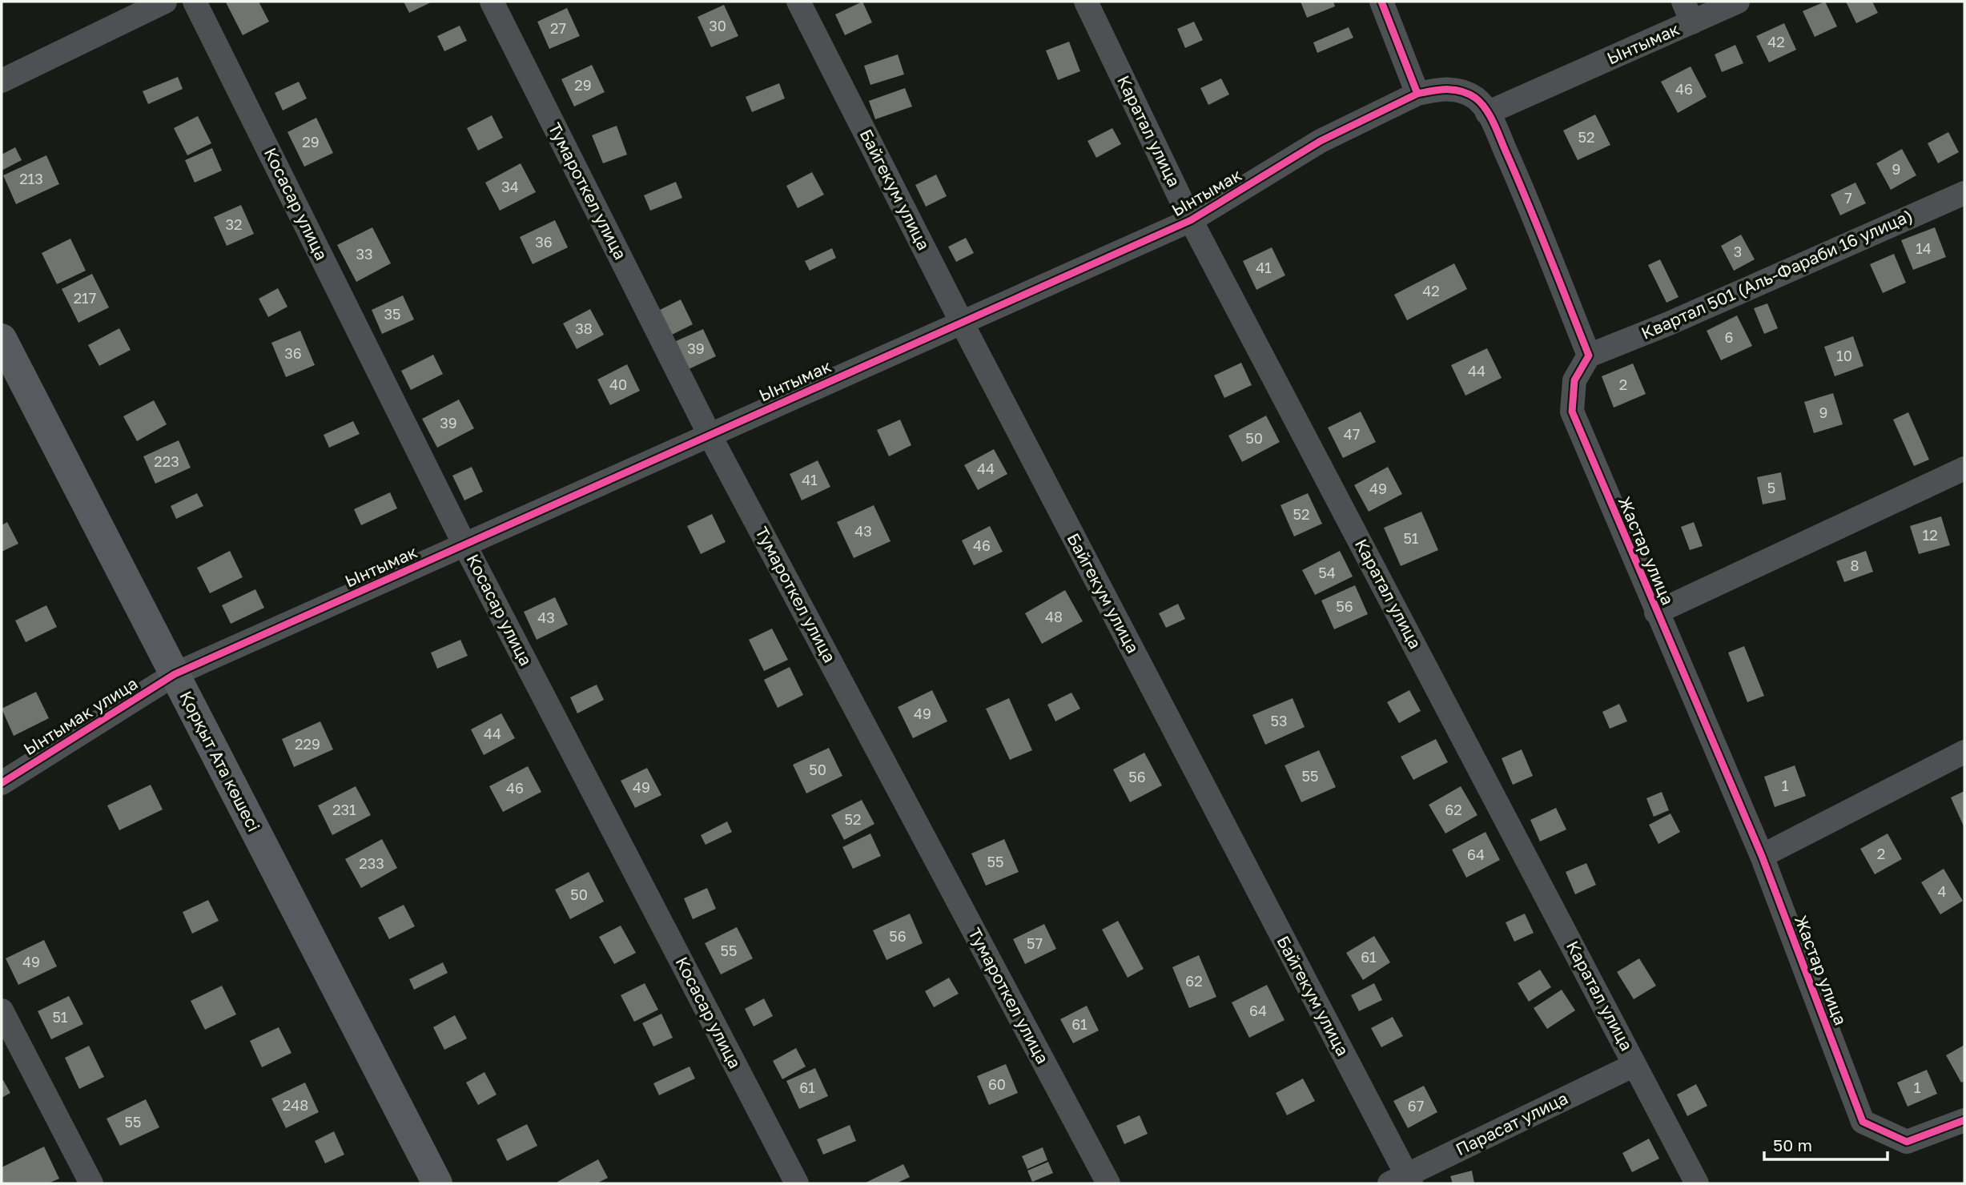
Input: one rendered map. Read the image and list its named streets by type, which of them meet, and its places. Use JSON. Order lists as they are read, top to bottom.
{
  "streets": {
    "main road": ["Қорқыт Ата көшесі"],
    "street": [
      "Ынтымак",
      "Каратал улица",
      "Байгекум улица",
      "Тумароткел улица",
      "Косасар улица",
      "Квартал 501 (Аль-Фараби 16 улица)",
      "Жастар улица",
      "Ынтымак улица",
      "Парасат улица"
    ]
  },
  "crossings": [
    ["Ынтымак", "Каратал улица"],
    ["Ынтымак", "Байгекум улица"],
    ["Ынтымак", "Тумароткел улица"],
    ["Ынтымак", "Косасар улица"],
    ["Ынтымак", "Ынтымак улица"],
    ["Ынтымак", "Қорқыт Ата көшесі"],
    ["Каратал улица", "Парасат улица"],
    ["Байгекум улица", "Парасат улица"],
    ["Квартал 501 (Аль-Фараби 16 улица)", "Жастар улица"],
    ["Ынтымак улица", "Қорқыт Ата көшесі"]
  ],
  "house_numbers": [
    "30",
    "27",
    "42",
    "29",
    "46",
    "52",
    "29",
    "9",
    "213",
    "34",
    "7",
    "32",
    "36",
    "14",
    "3",
    "33",
    "41",
    "42",
    "217",
    "35",
    "38",
    "6",
    "39",
    "36",
    "10",
    "44",
    "40",
    "2",
    "9",
    "39",
    "47",
    "50",
    "223",
    "44",
    "41",
    "5",
    "49",
    "52",
    "43",
    "12",
    "51",
    "46",
    "8",
    "54",
    "56",
    "48",
    "43",
    "49",
    "53",
    "44",
    "229",
    "50",
    "55",
    "56",
    "1",
    "49",
    "46",
    "231",
    "62",
    "52",
    "2",
    "64",
    "55",
    "233",
    "4",
    "50",
    "56",
    "57",
    "55",
    "61",
    "49",
    "62",
    "64",
    "51",
    "61",
    "60",
    "61",
    "1",
    "248",
    "67",
    "55"
  ],
  "scale_bar": "50 m"
}
